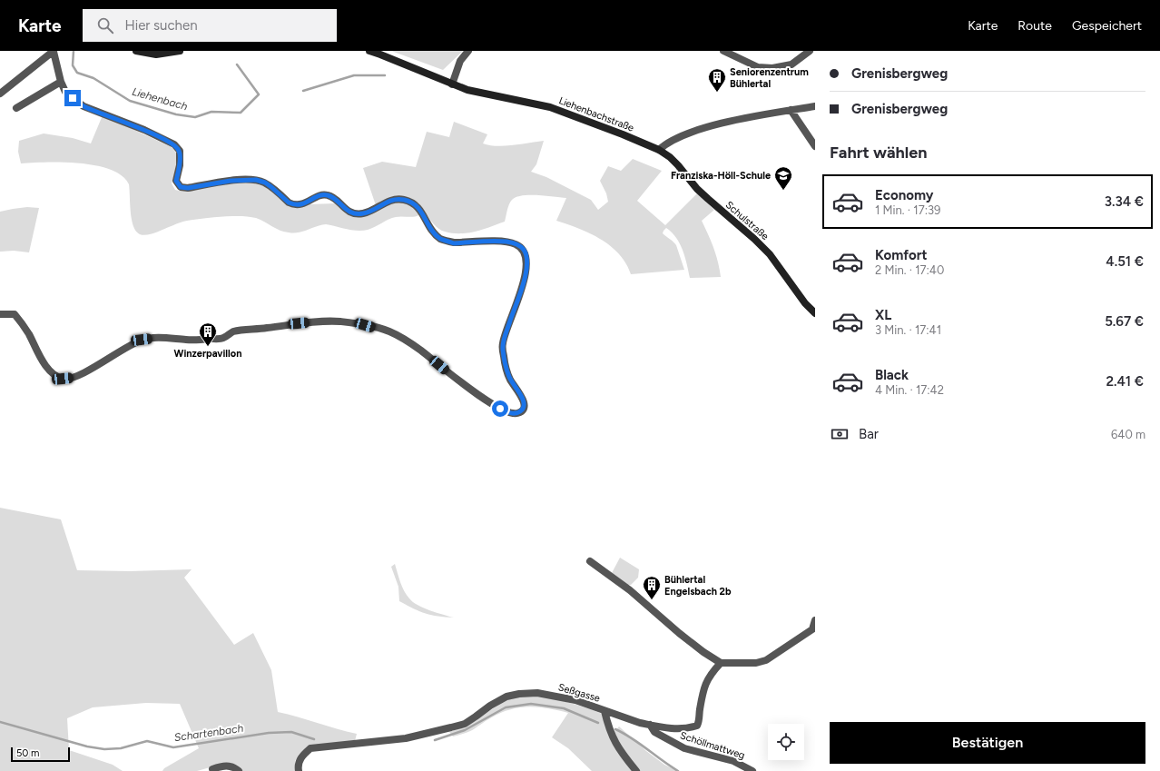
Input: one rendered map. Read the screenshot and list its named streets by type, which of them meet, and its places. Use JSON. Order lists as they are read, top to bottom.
{
  "streets": {
    "street": [
      "Liehenbachstraße",
      "Schulstraße",
      "Seßgasse",
      "Schöllmattweg"
    ]
  },
  "crossings": [
    ["Liehenbachstraße", "Schulstraße"],
    ["Seßgasse", "Schöllmattweg"]
  ],
  "water": ["Liehenbach", "Schartenbach"],
  "places": {
    "building": ["Seniorenzentrum Bühlertal", "Winzerpavillon", "Bühlertal Engelsbach 2b"],
    "school or university": ["Franziska-Höll-Schule"]
  },
  "scale_bar": "50 m",
  "page": {
    "header": "Karte",
    "search": "Hier suchen",
    "nav": ["Karte", "Route", "Gespeichert"],
    "banner": ["Grenisbergweg", "Grenisbergweg"],
    "heading": "Fahrt wählen",
    "list": [
      {
        "name": "Economy",
        "note": "1 Min. · 17:39",
        "value": "3.34 €"
      },
      {
        "name": "Komfort",
        "note": "2 Min. · 17:40",
        "value": "4.51 €"
      },
      {
        "name": "XL",
        "note": "3 Min. · 17:41",
        "value": "5.67 €"
      },
      {
        "name": "Black",
        "note": "4 Min. · 17:42",
        "value": "2.41 €"
      }
    ],
    "pay": ["Bar", "640 m"],
    "buttons": "Bestätigen",
    "scale": "50 m"
  }
}
